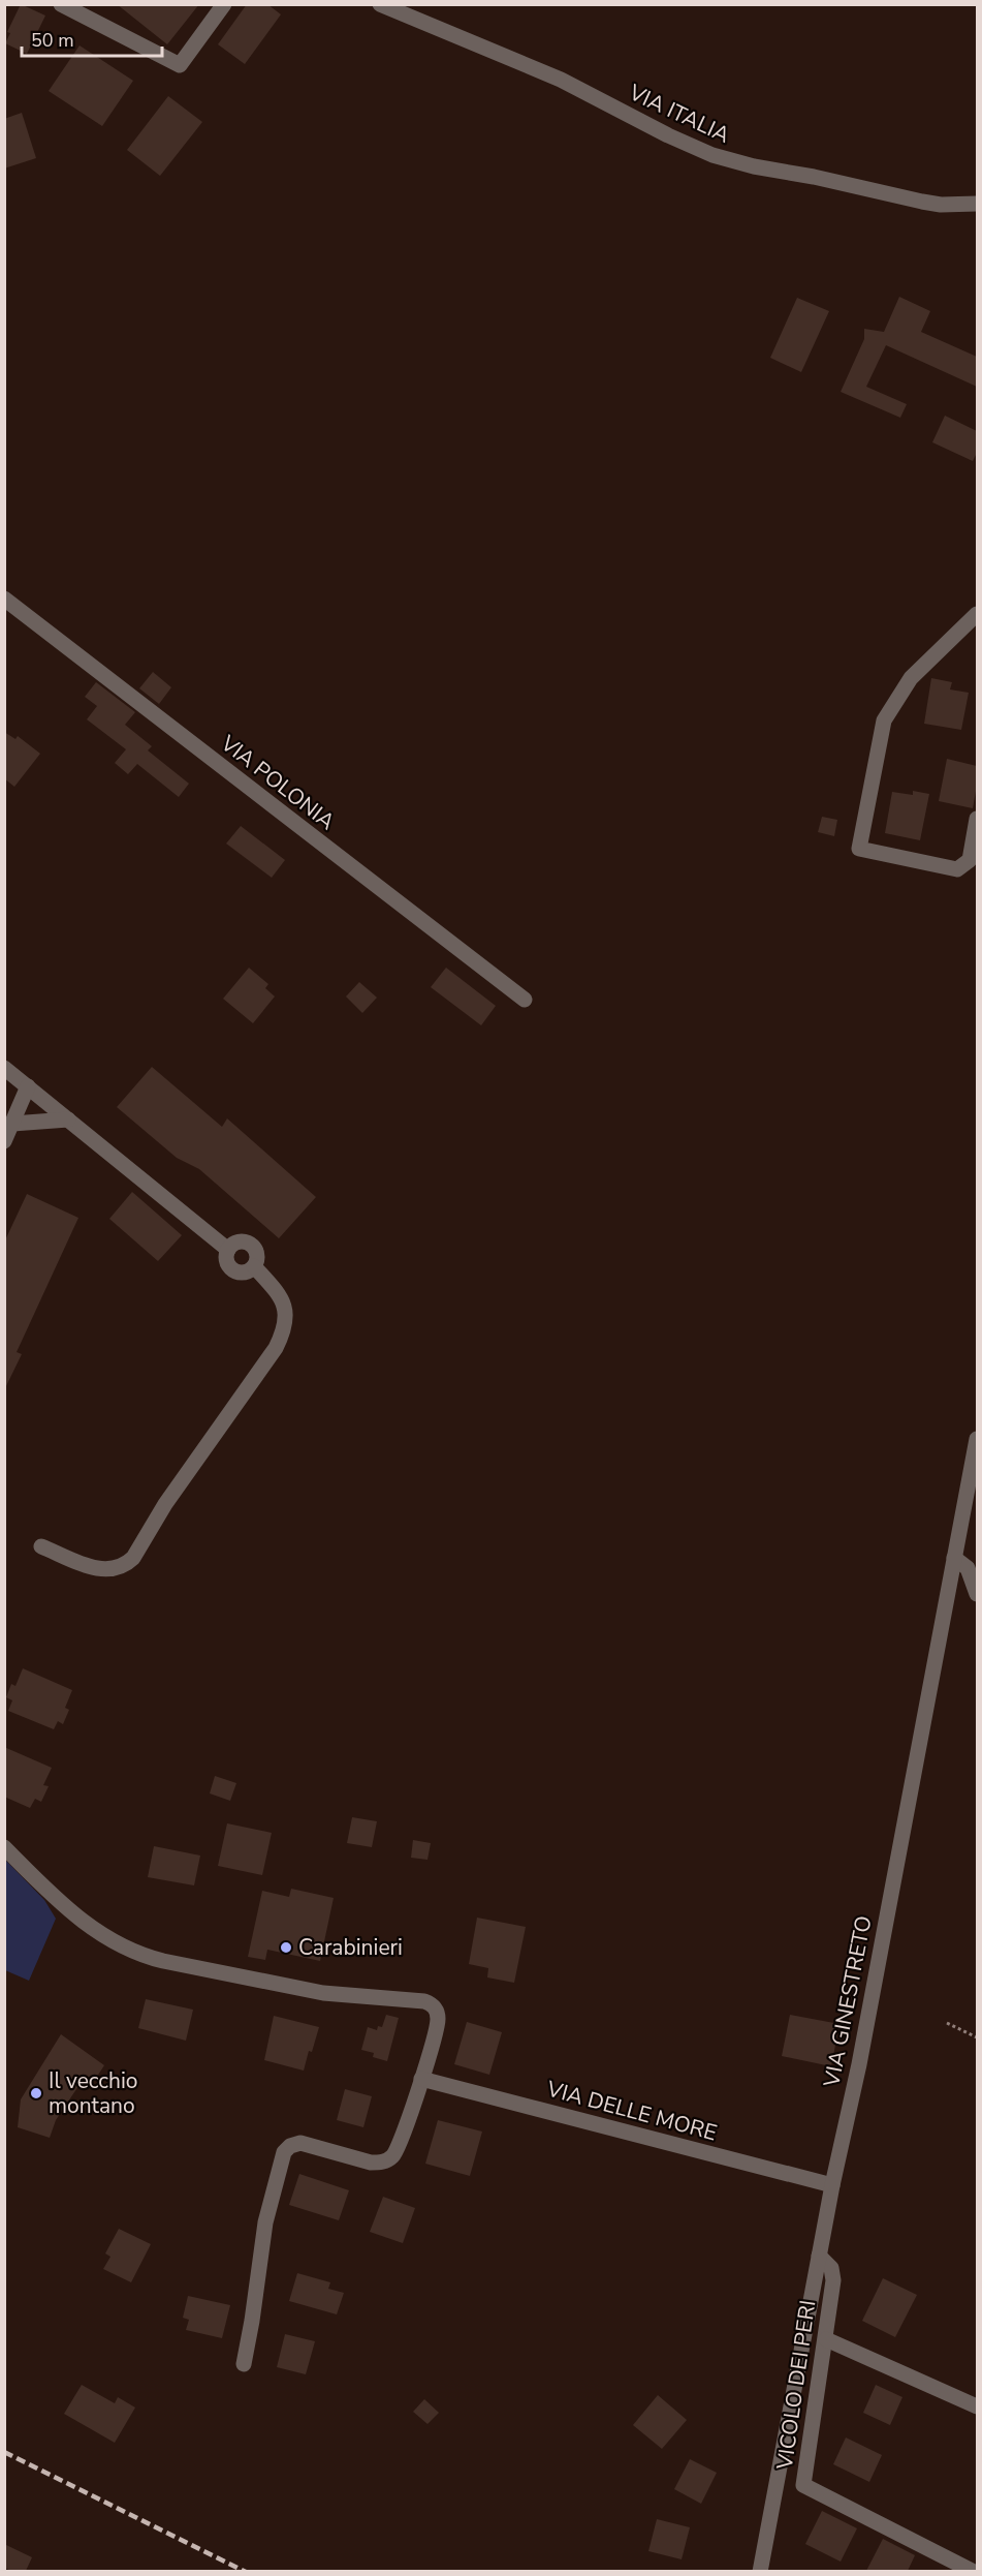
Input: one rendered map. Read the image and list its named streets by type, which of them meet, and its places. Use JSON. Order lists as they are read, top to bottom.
{
  "streets": {
    "street": [
      "VIA ITALIA",
      "VIA POLONIA",
      "VIA GINESTRETO",
      "VIA DELLE MORE",
      "VICOLO DEI PERI"
    ]
  },
  "crossings": [
    ["VIA GINESTRETO", "VIA DELLE MORE"],
    ["VIA GINESTRETO", "VICOLO DEI PERI"]
  ],
  "places": ["Carabinieri", "Il vecchio montano"],
  "scale_bar": "50 m"
}
